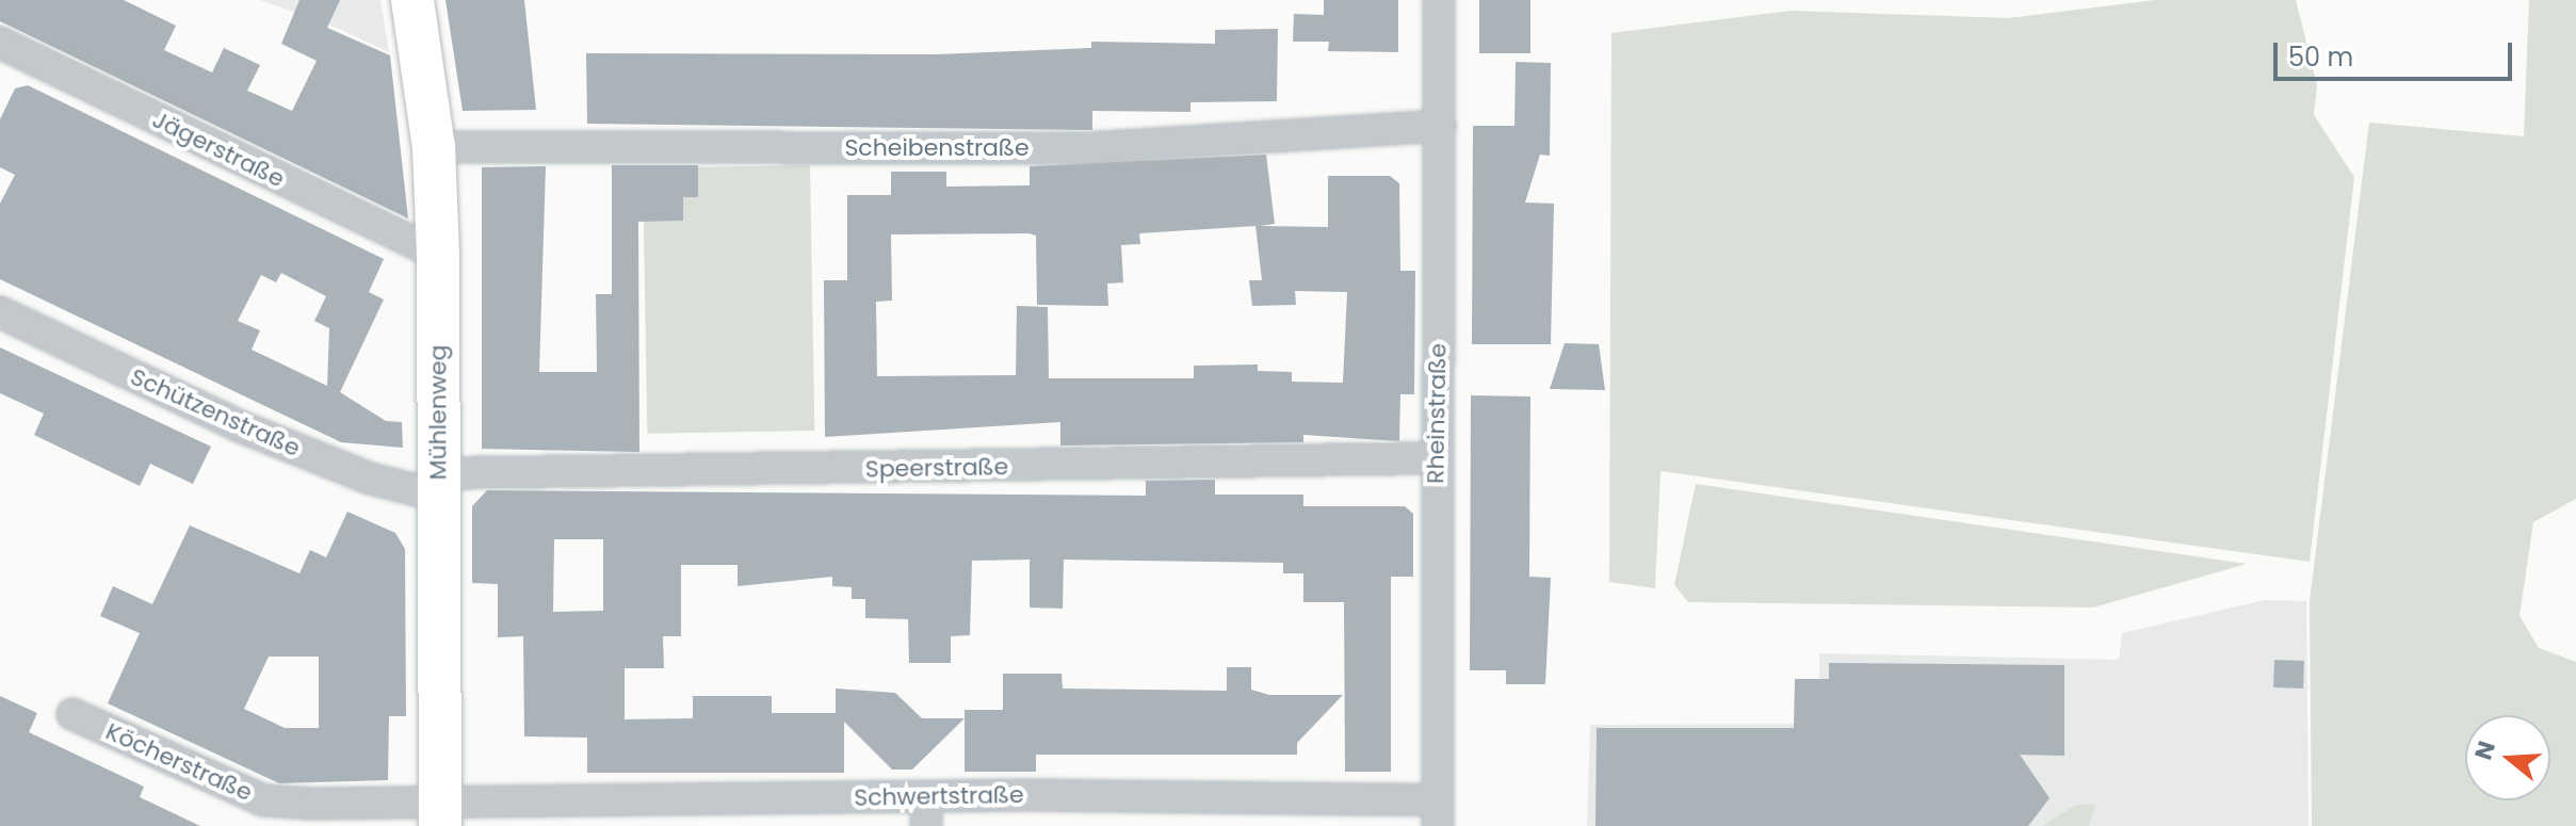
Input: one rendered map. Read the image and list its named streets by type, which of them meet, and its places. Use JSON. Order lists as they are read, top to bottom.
{
  "streets": {
    "main road": ["Mühlenweg"],
    "street": [
      "Scheibenstraße",
      "Jägerstraße",
      "Schützenstraße",
      "Rheinstraße",
      "Speerstraße",
      "Köcherstraße",
      "Schwertstraße"
    ]
  },
  "crossings": [
    ["Scheibenstraße", "Mühlenweg"],
    ["Scheibenstraße", "Rheinstraße"],
    ["Jägerstraße", "Mühlenweg"],
    ["Schützenstraße", "Mühlenweg"],
    ["Schützenstraße", "Speerstraße"],
    ["Mühlenweg", "Speerstraße"],
    ["Mühlenweg", "Köcherstraße"],
    ["Mühlenweg", "Schwertstraße"],
    ["Rheinstraße", "Speerstraße"],
    ["Rheinstraße", "Schwertstraße"],
    ["Köcherstraße", "Schwertstraße"]
  ],
  "scale_bar": "50 m",
  "north": "left"
}
